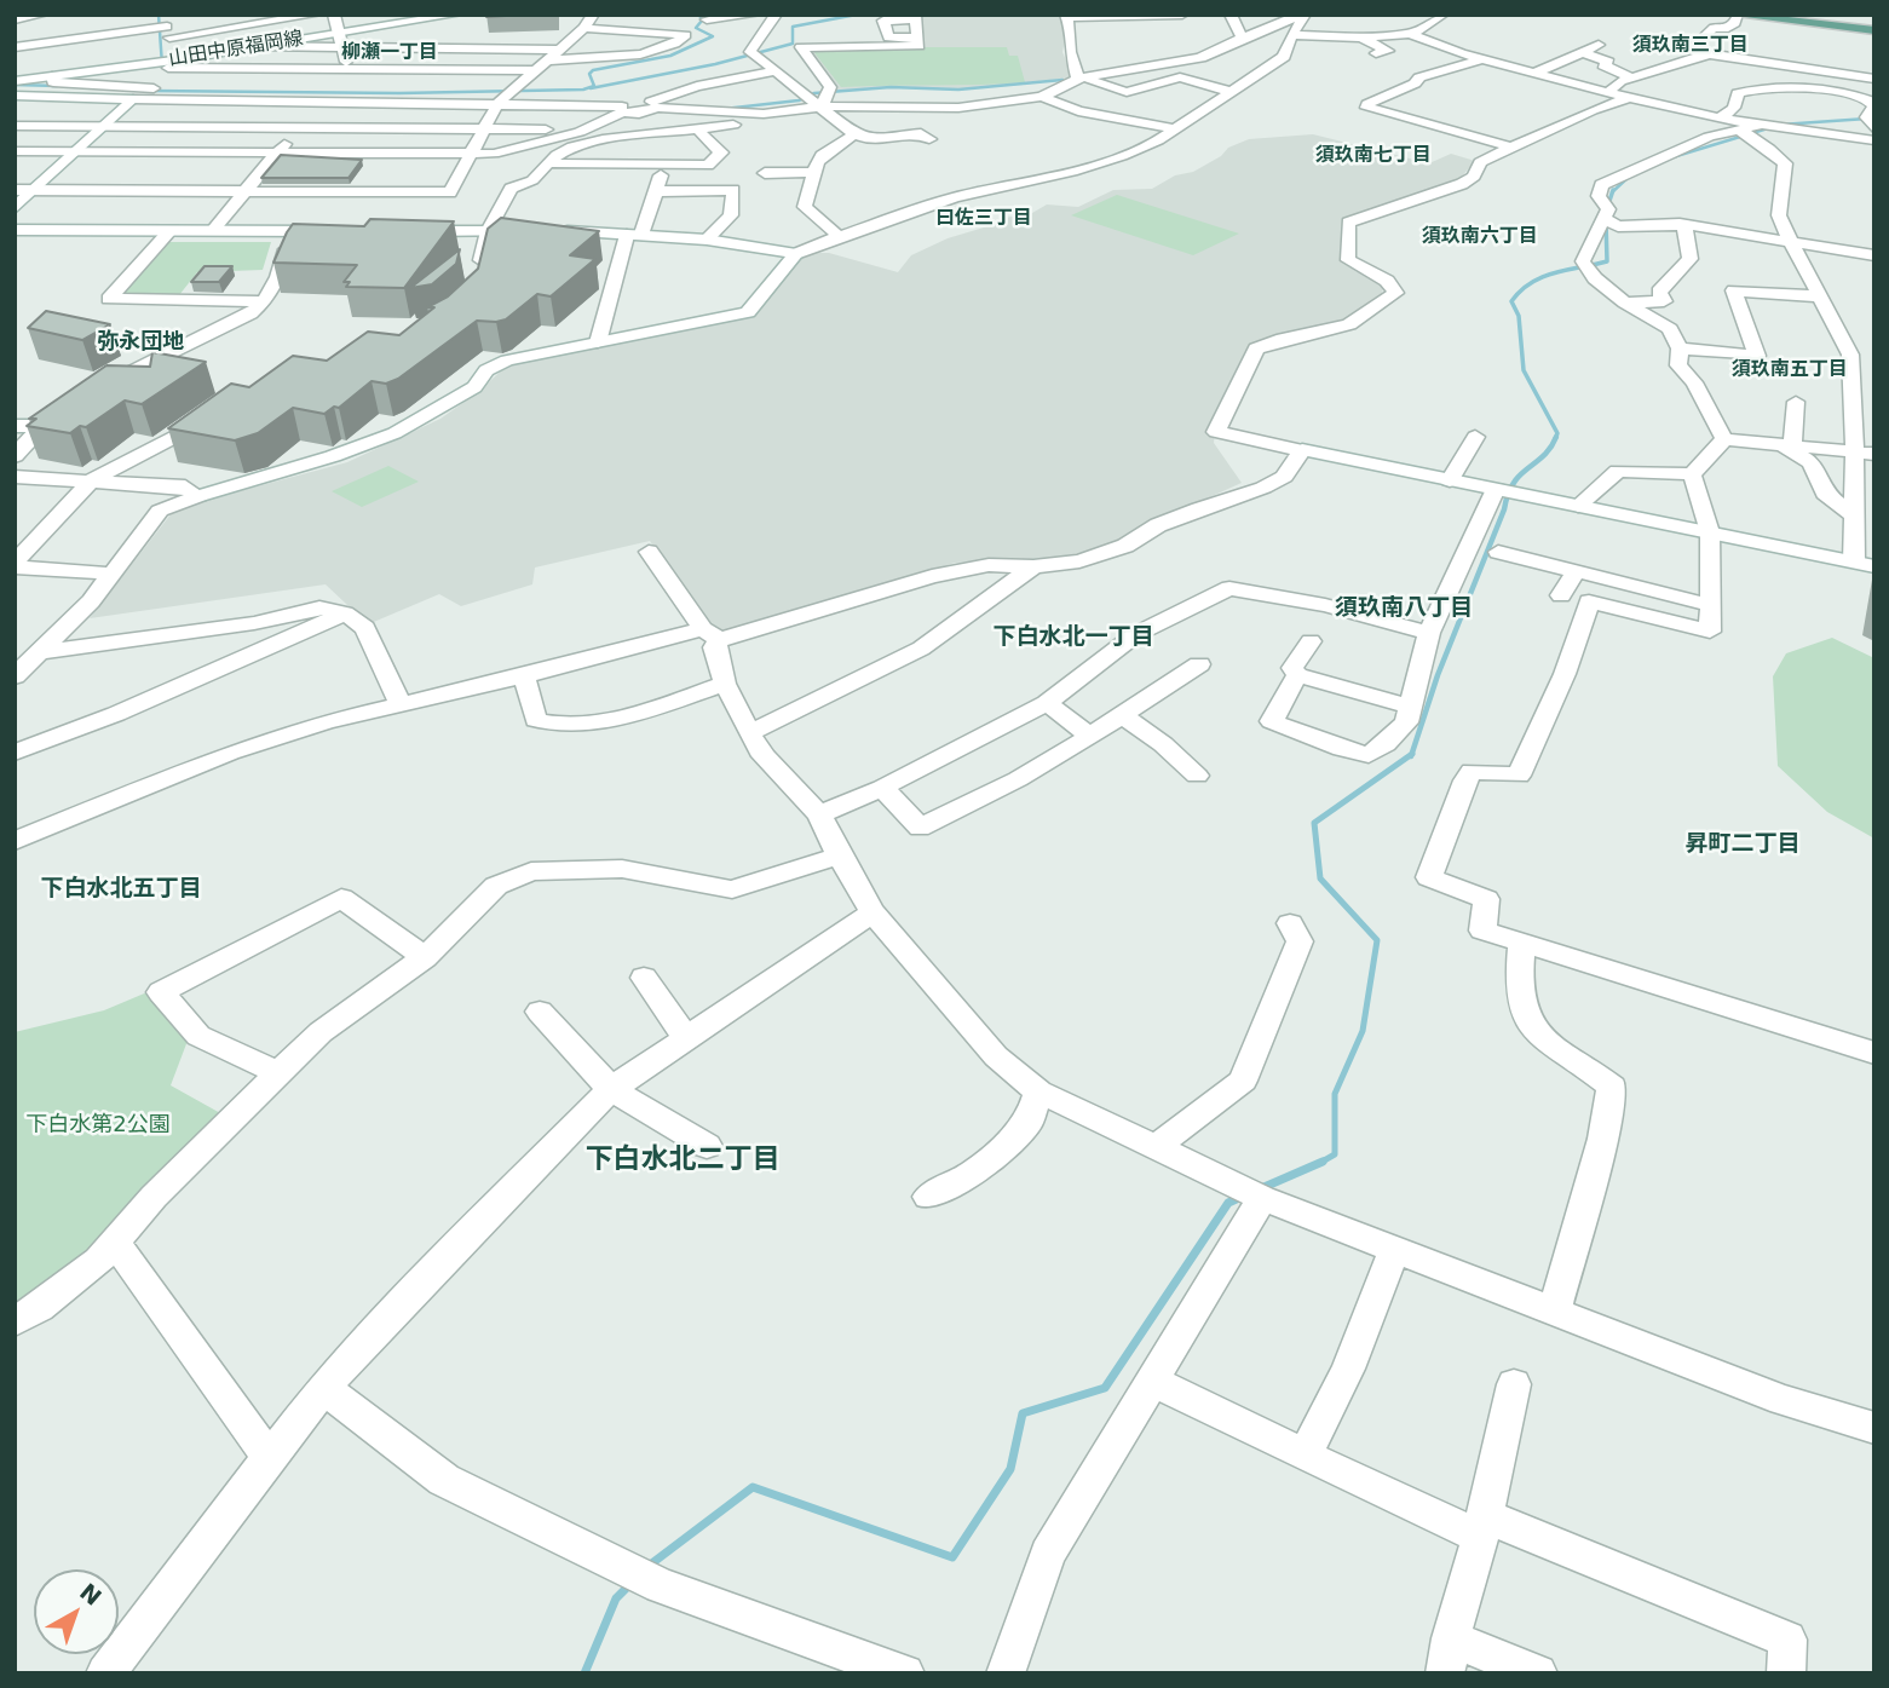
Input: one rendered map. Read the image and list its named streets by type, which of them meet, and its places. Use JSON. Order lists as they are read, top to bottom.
{
  "streets": {
    "street": ["山田中原福岡線"]
  },
  "districts": [
    "須玖南三丁目",
    "柳瀬一丁目",
    "須玖南七丁目",
    "曰佐三丁目",
    "須玖南六丁目",
    "弥永団地",
    "須玖南五丁目",
    "須玖南八丁目",
    "下白水北一丁目",
    "昇町二丁目",
    "下白水北五丁目",
    "下白水北二丁目"
  ],
  "parks": ["下白水第2公園"],
  "north": "top right"
}
